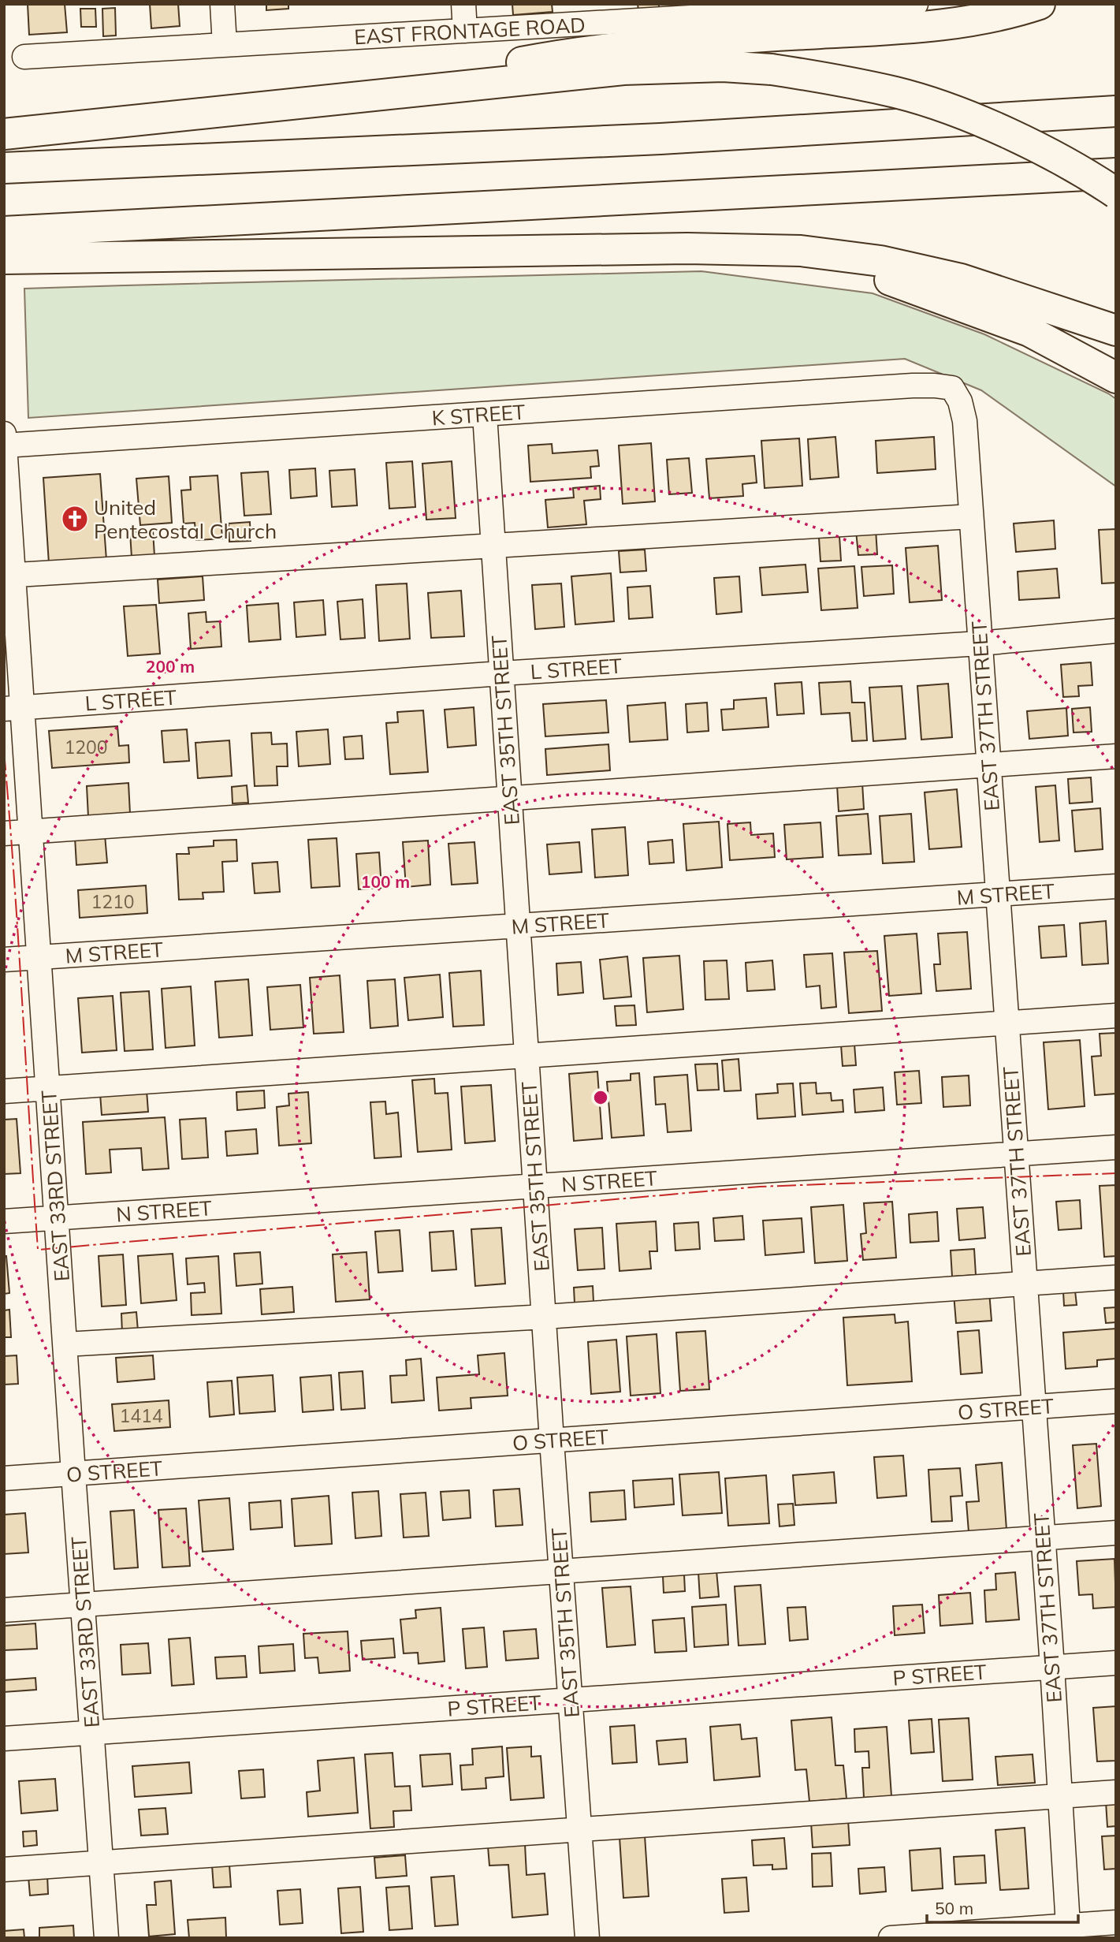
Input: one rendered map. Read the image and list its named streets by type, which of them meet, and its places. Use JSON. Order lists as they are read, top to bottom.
{
  "streets": {
    "street": [
      "EAST FRONTAGE ROAD",
      "K STREET",
      "L STREET",
      "EAST 37TH STREET",
      "EAST 35TH STREET",
      "M STREET",
      "N STREET",
      "EAST 33RD STREET",
      "O STREET",
      "P STREET"
    ]
  },
  "crossings": [
    ["K STREET", "EAST 37TH STREET"],
    ["K STREET", "EAST 35TH STREET"],
    ["K STREET", "EAST 33RD STREET"],
    ["L STREET", "EAST 37TH STREET"],
    ["L STREET", "EAST 35TH STREET"],
    ["L STREET", "EAST 33RD STREET"],
    ["EAST 37TH STREET", "M STREET"],
    ["EAST 37TH STREET", "N STREET"],
    ["EAST 37TH STREET", "O STREET"],
    ["EAST 37TH STREET", "P STREET"],
    ["EAST 35TH STREET", "M STREET"],
    ["EAST 35TH STREET", "N STREET"],
    ["EAST 35TH STREET", "O STREET"],
    ["EAST 35TH STREET", "P STREET"],
    ["M STREET", "EAST 33RD STREET"],
    ["N STREET", "EAST 33RD STREET"],
    ["EAST 33RD STREET", "O STREET"],
    ["EAST 33RD STREET", "P STREET"]
  ],
  "places": {
    "church": ["United Pentecostal Church"]
  },
  "house_numbers": ["1200", "1210", "1414"],
  "scale_bar": "50 m",
  "rings": ["200 m", "100 m"]
}
